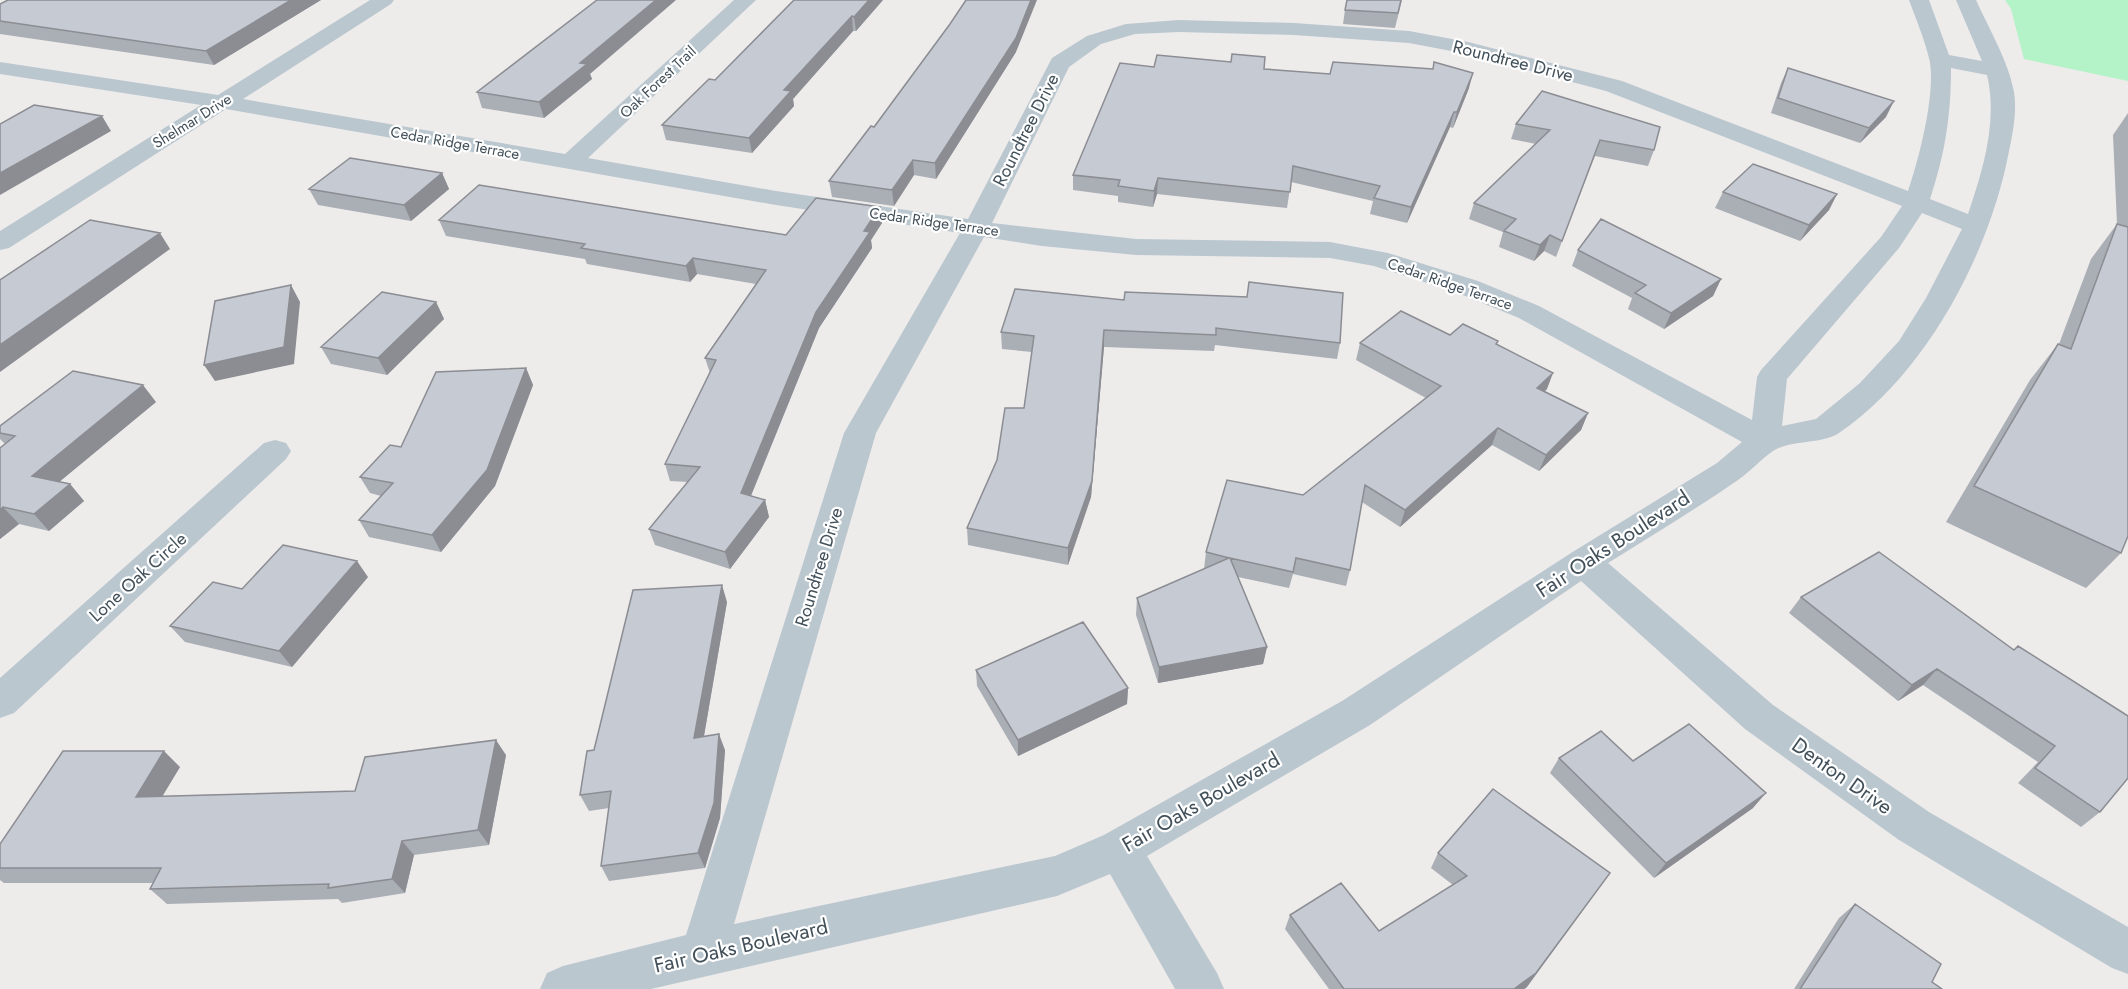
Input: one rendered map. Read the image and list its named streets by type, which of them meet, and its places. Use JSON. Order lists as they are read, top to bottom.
{
  "streets": {
    "street": [
      "Roundtree Drive",
      "Oak Forest Trail",
      "Shelmar Drive",
      "Cedar Ridge Terrace",
      "Fair Oaks Boulevard",
      "Lone Oak Circle",
      "Denton Drive"
    ]
  },
  "crossings": [
    ["Roundtree Drive", "Cedar Ridge Terrace"],
    ["Roundtree Drive", "Fair Oaks Boulevard"],
    ["Oak Forest Trail", "Cedar Ridge Terrace"],
    ["Shelmar Drive", "Cedar Ridge Terrace"],
    ["Cedar Ridge Terrace", "Fair Oaks Boulevard"],
    ["Fair Oaks Boulevard", "Denton Drive"]
  ]
}
